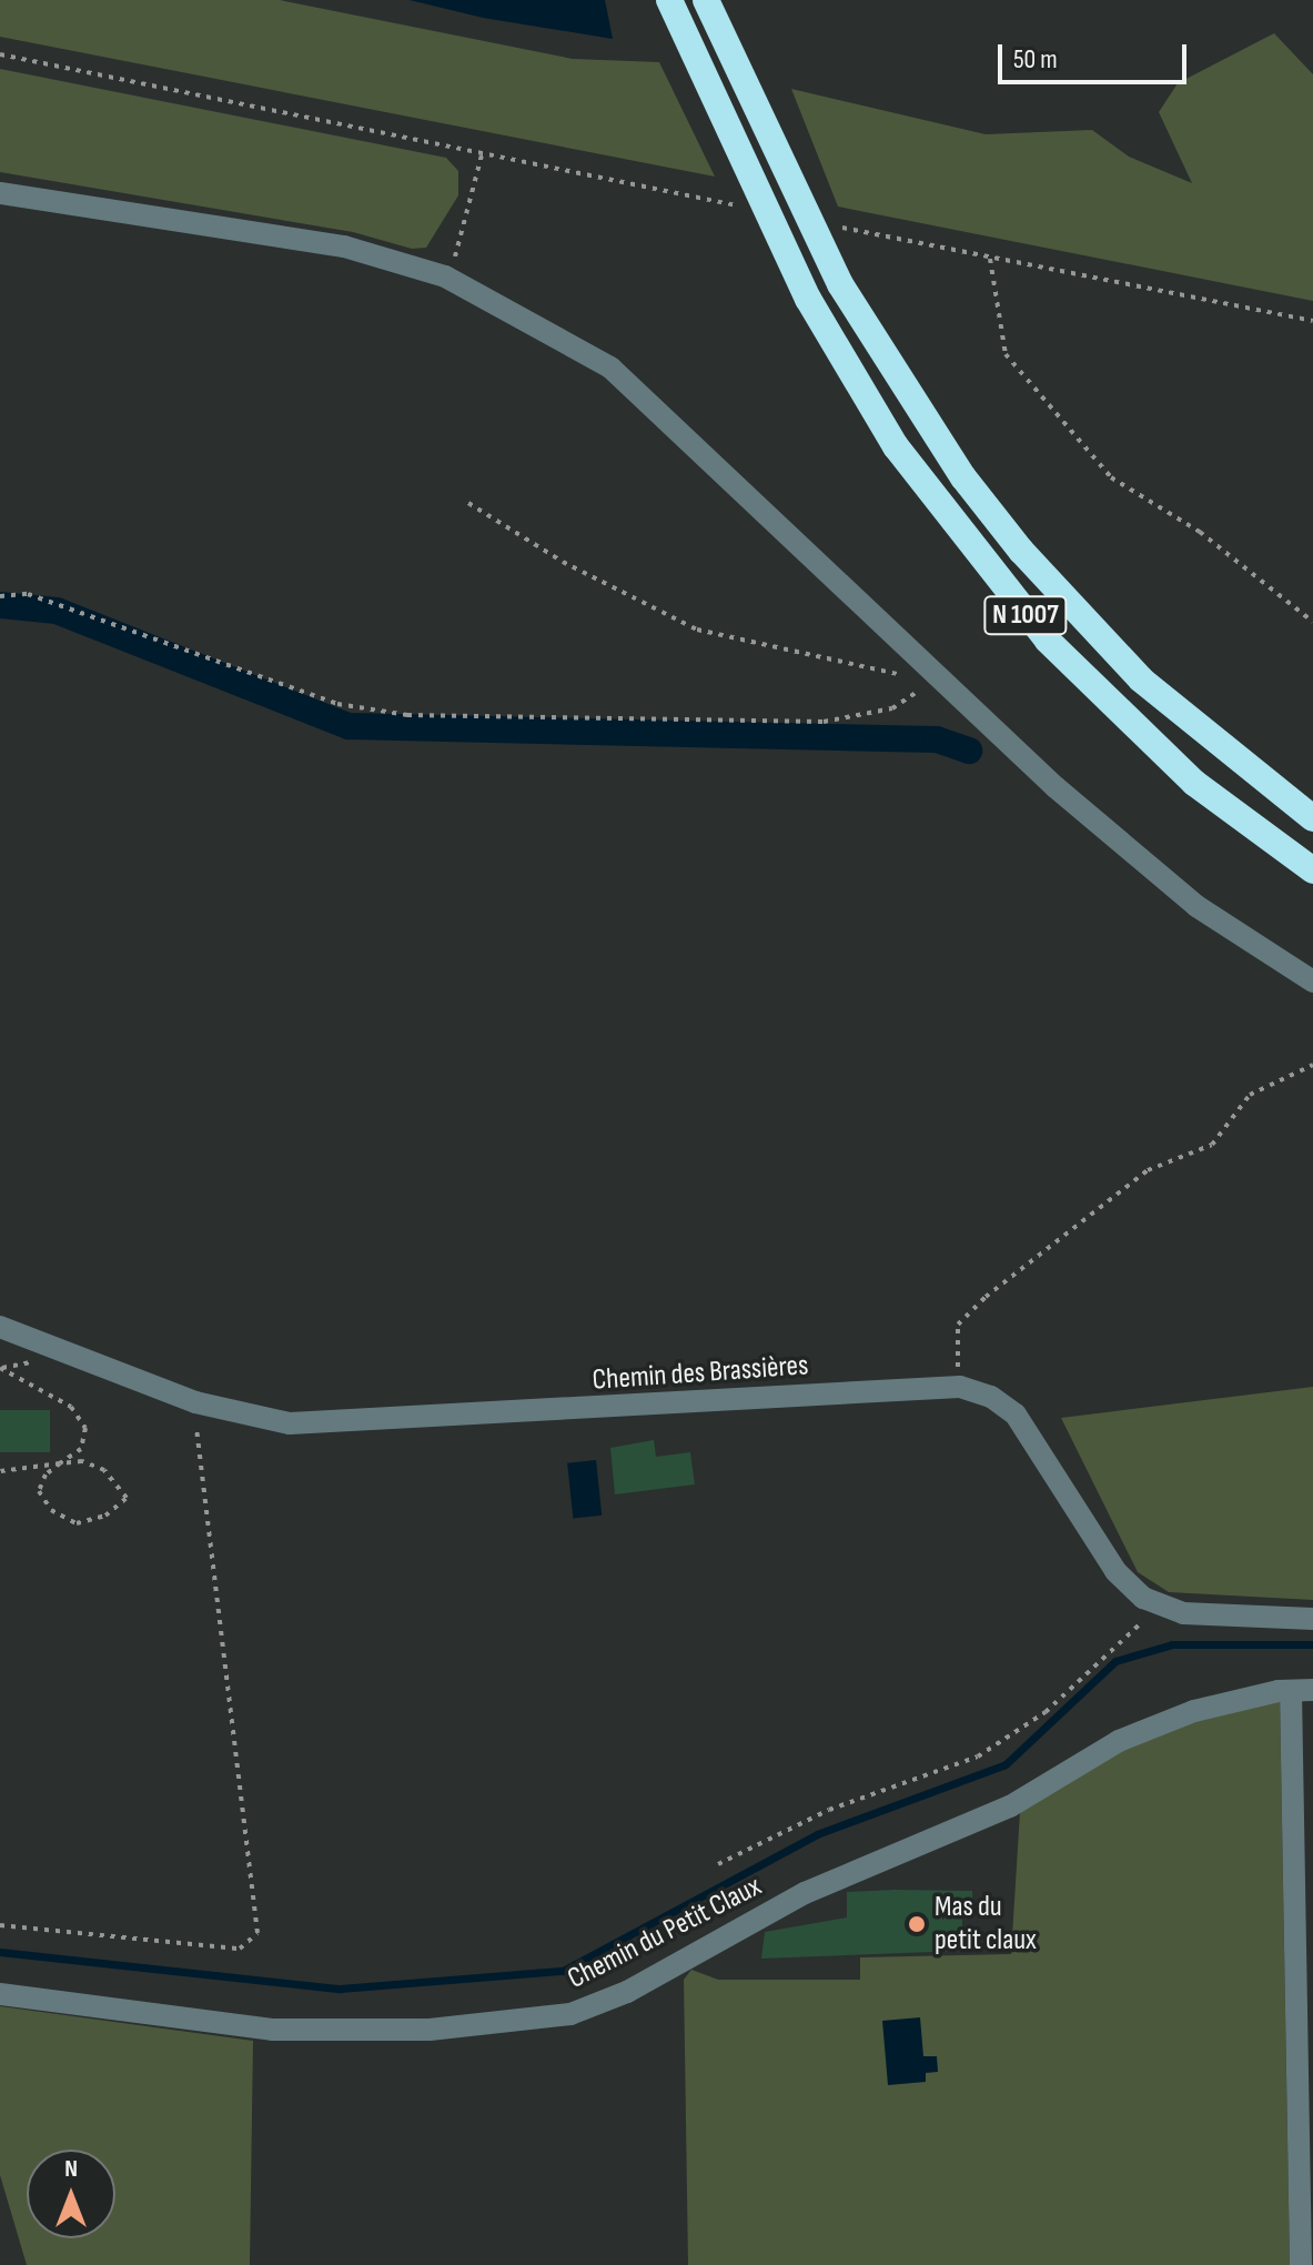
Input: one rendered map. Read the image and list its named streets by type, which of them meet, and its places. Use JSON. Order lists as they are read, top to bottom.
{
  "streets": {
    "highway": ["N 1007"],
    "street": ["Chemin des Brassières", "Chemin du Petit Claux"]
  },
  "places": ["Mas du petit claux"],
  "scale_bar": "50 m",
  "north": "top"
}
